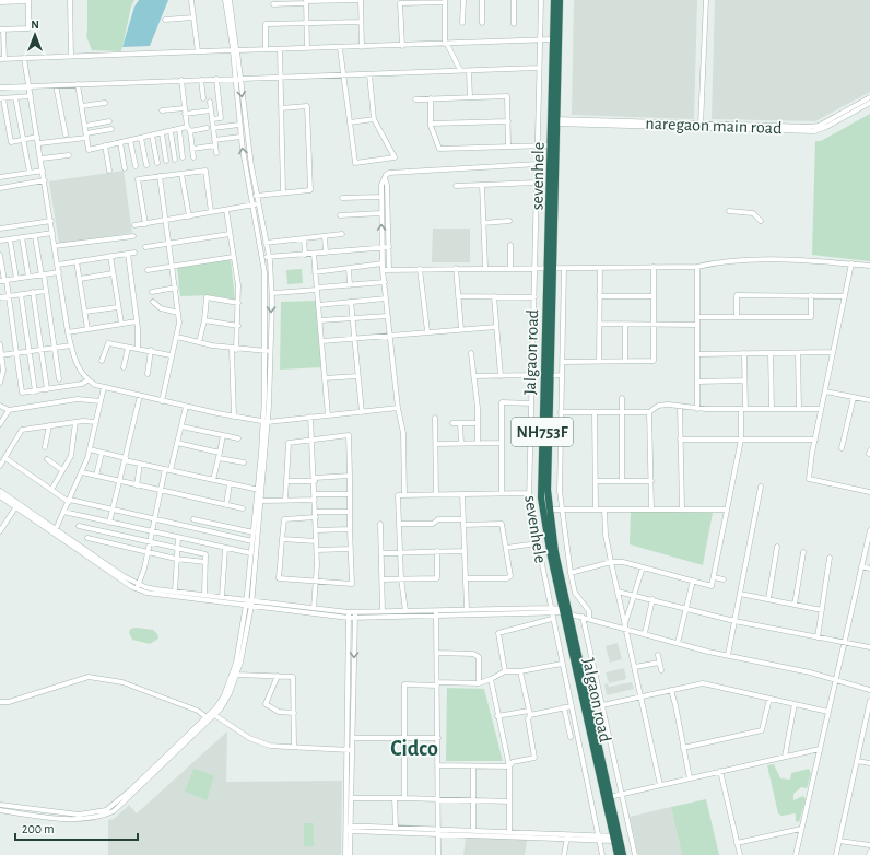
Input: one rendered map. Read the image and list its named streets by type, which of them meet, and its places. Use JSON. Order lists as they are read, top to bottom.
{
  "streets": {
    "highway": ["Jalgaon road", "NH753F"],
    "street": ["naregaon main road", "sevenhele"]
  },
  "crossings": [
    ["naregaon main road", "Jalgaon road"]
  ],
  "districts": ["Cidco"],
  "scale_bar": "200 m",
  "north": "top"
}
